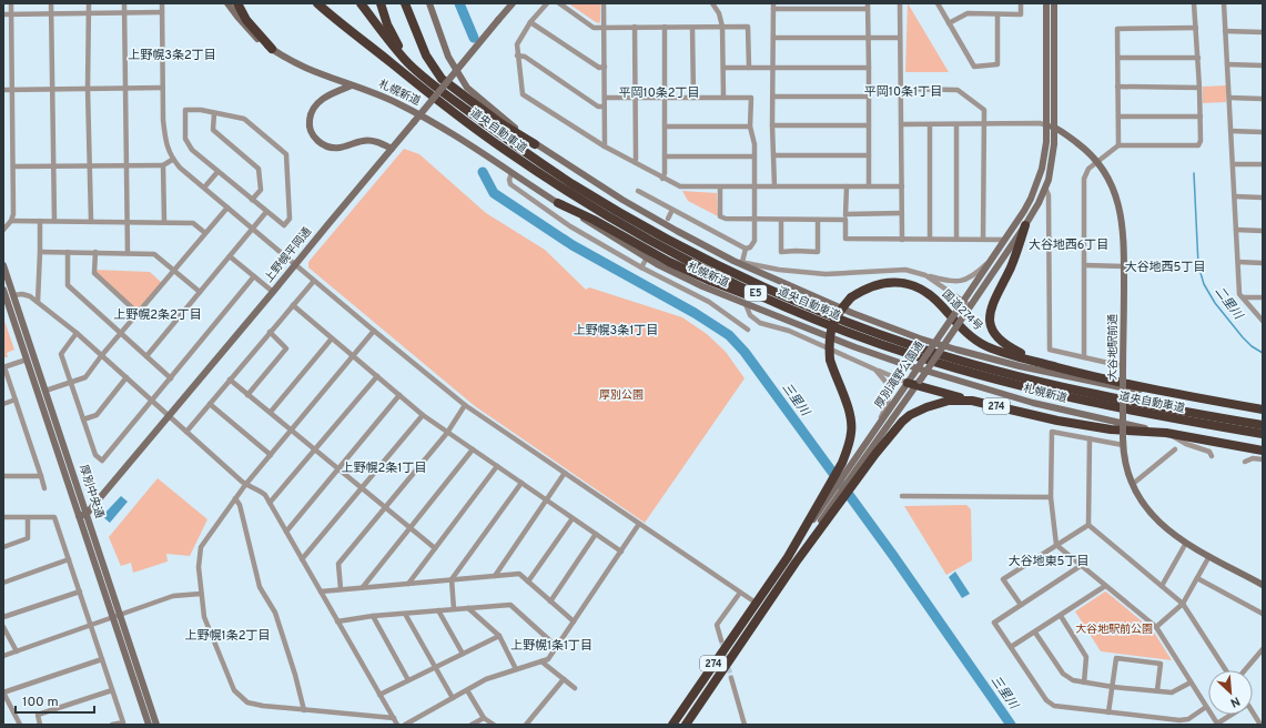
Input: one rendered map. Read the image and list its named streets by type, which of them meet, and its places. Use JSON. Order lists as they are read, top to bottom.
{
  "streets": {
    "highway": [
      "札幌新道",
      "道央自動車道",
      "E5",
      "国道274号",
      "274"
    ],
    "street": [
      "上野幌平岡通",
      "大谷地駅前通",
      "厚別滝野公園通",
      "厚別中央通"
    ]
  },
  "crossings": [
    ["札幌新道", "国道274号"],
    ["上野幌平岡通", "厚別中央通"],
    ["国道274号", "厚別滝野公園通"],
    ["国道274号", "274"],
    ["大谷地駅前通", "厚別滝野公園通"]
  ],
  "districts": [
    "上野幌3条2丁目",
    "平岡10条1丁目",
    "平岡10条2丁目",
    "大谷地西6丁目",
    "大谷地西5丁目",
    "上野幌2条2丁目",
    "上野幌3条1丁目",
    "上野幌2条1丁目",
    "大谷地東5丁目",
    "上野幌1条2丁目",
    "上野幌1条1丁目"
  ],
  "water": ["二里川", "三里川"],
  "parks": ["厚別公園", "大谷地駅前公園"],
  "scale_bar": "100 m",
  "north": "bottom right"
}
